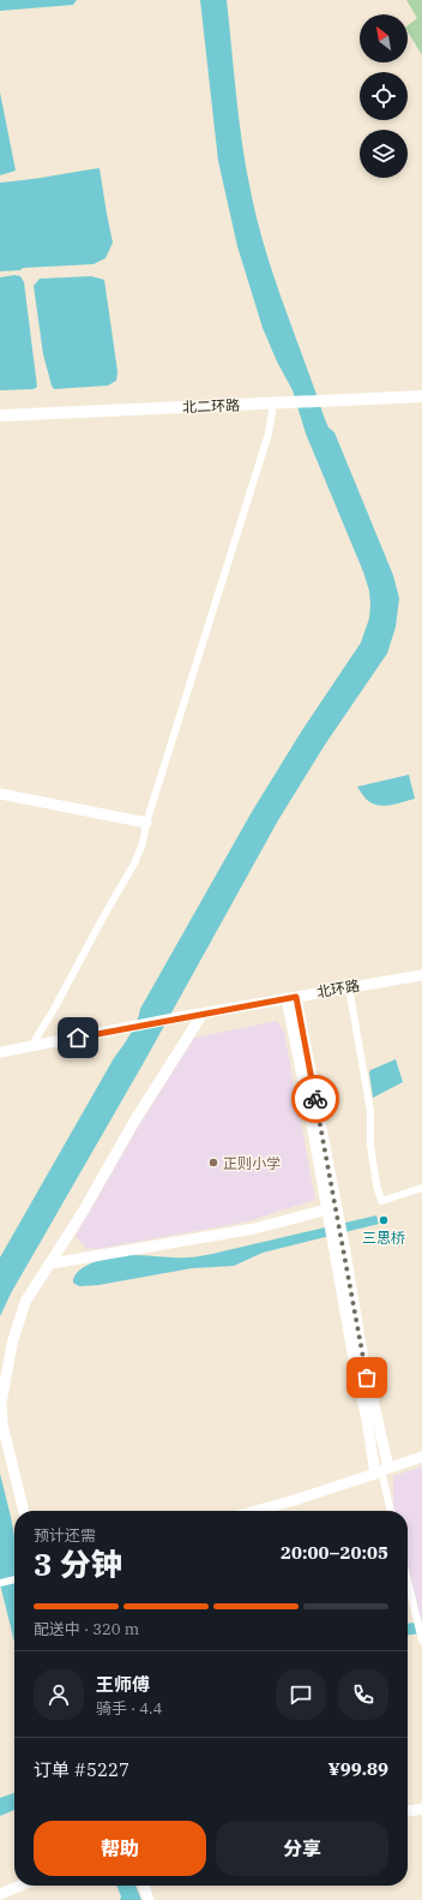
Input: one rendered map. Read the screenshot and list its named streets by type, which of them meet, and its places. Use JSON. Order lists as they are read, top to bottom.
{
  "streets": {
    "main road": ["北二环路"],
    "street": ["北环路"]
  },
  "places": ["正则小学", "三思桥"],
  "north": "top left",
  "page": {
    "heading": ["3 分钟", "预计还需", "20:00–20:05"],
    "panel": [
      "王师傅",
      "骑手 · 4.4",
      "订单 #5227",
      "¥99.89"
    ],
    "bar": "配送中 · 320 m",
    "buttons": ["帮助", "分享"]
  }
}
